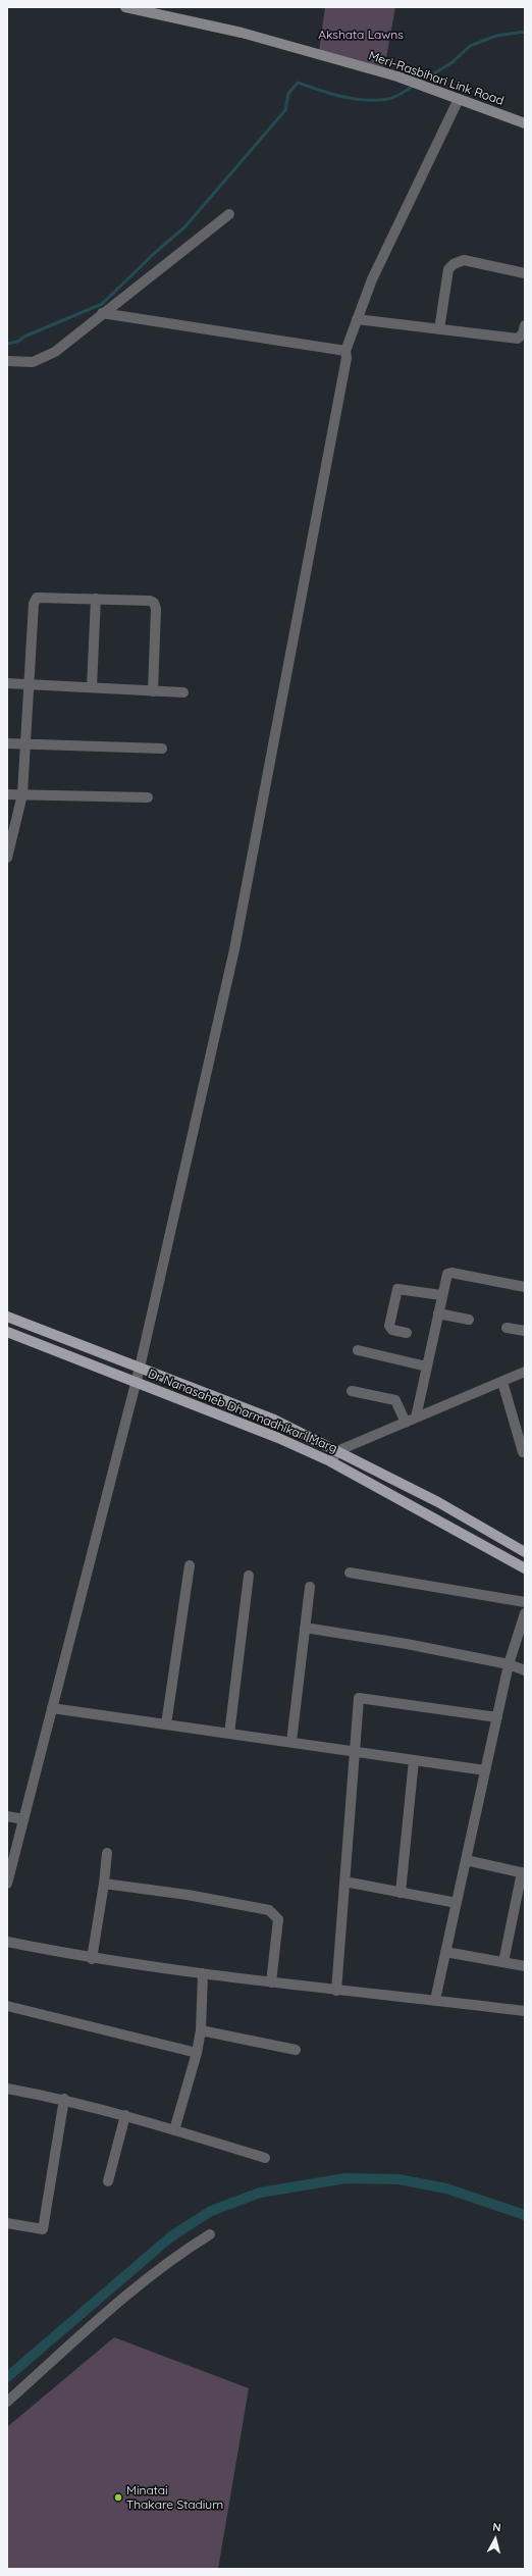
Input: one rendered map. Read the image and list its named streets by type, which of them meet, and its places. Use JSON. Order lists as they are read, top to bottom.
{
  "streets": {
    "main road": ["Meri-Rasbihari Link Road", "Dr Nanasaheb Dharmadhikari Marg"]
  },
  "parks": ["Akshata Lawns"],
  "places": ["Minatai Thakare Stadium"],
  "north": "top"
}
